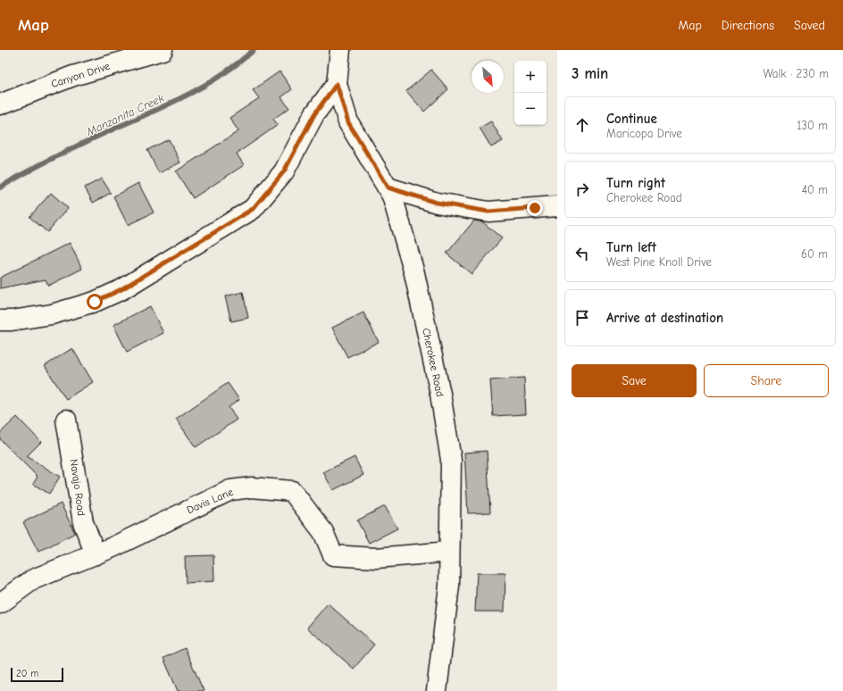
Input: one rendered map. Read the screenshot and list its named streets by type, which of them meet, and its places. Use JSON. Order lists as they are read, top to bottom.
{
  "streets": {
    "street": [
      "Canyon Drive",
      "Cherokee Road",
      "Navajo Road",
      "Davis Lane"
    ]
  },
  "crossings": [
    ["Cherokee Road", "Davis Lane"],
    ["Navajo Road", "Davis Lane"]
  ],
  "water": ["Manzanita Creek"],
  "scale_bar": "20 m",
  "north": "bottom right",
  "page": {
    "header": "Map",
    "nav": ["Map", "Directions", "Saved"],
    "heading": ["3 min", "Walk · 230 m"],
    "map_buttons": ["+", "−"],
    "list": [
      ["Continue", "Maricopa Drive", "130 m"],
      ["Turn right", "Cherokee Road", "40 m"],
      ["Turn left", "West Pine Knoll Drive", "60 m"],
      "Arrive at destination"
    ],
    "buttons": ["Save", "Share"],
    "scale": "20 m"
  }
}
